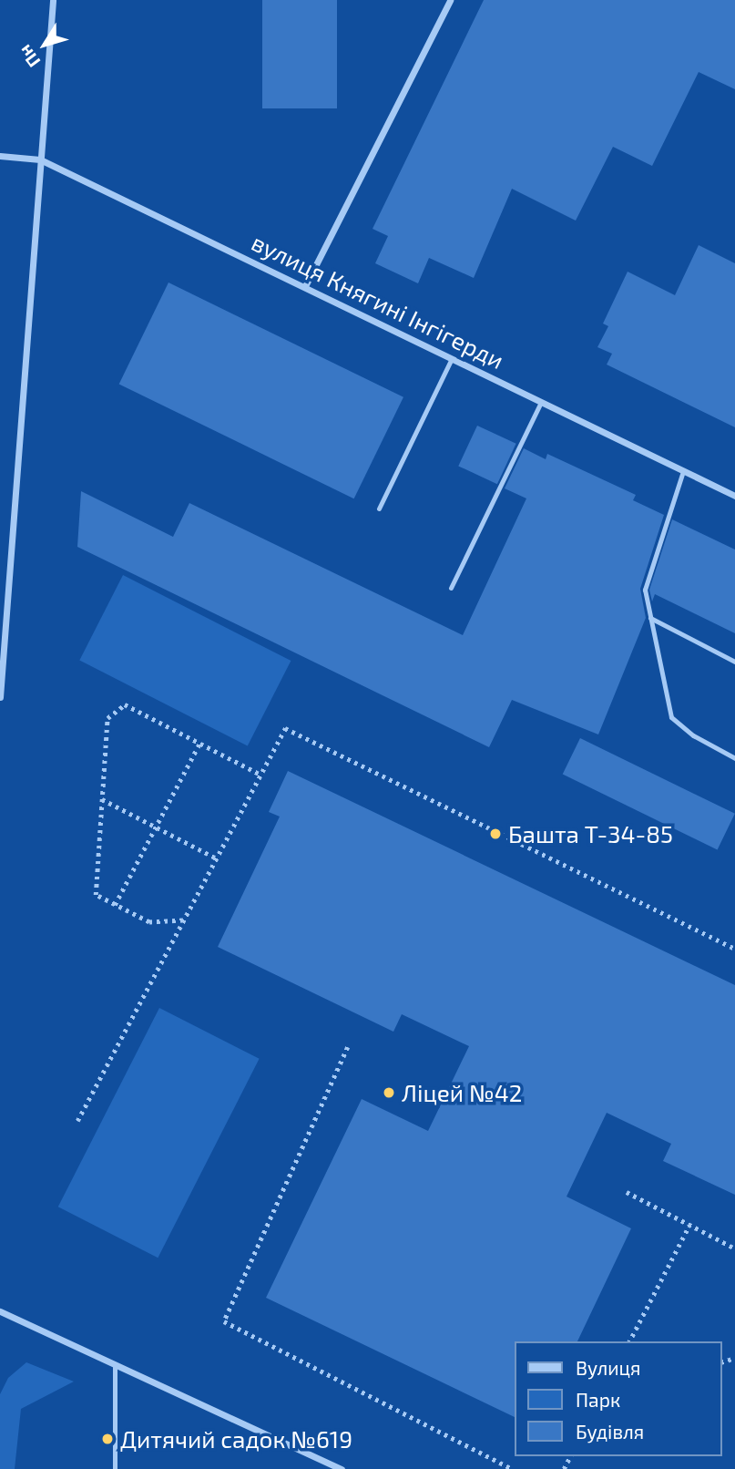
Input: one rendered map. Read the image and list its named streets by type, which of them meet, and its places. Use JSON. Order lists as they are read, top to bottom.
{
  "streets": {
    "street": ["вулиця Княгині Інгігерди"]
  },
  "places": ["Башта Т-34-85", "Ліцей №42", "Дитячий садок №619"],
  "legend": ["Вулиця", "Парк", "Будівля"],
  "north": "bottom left"
}
